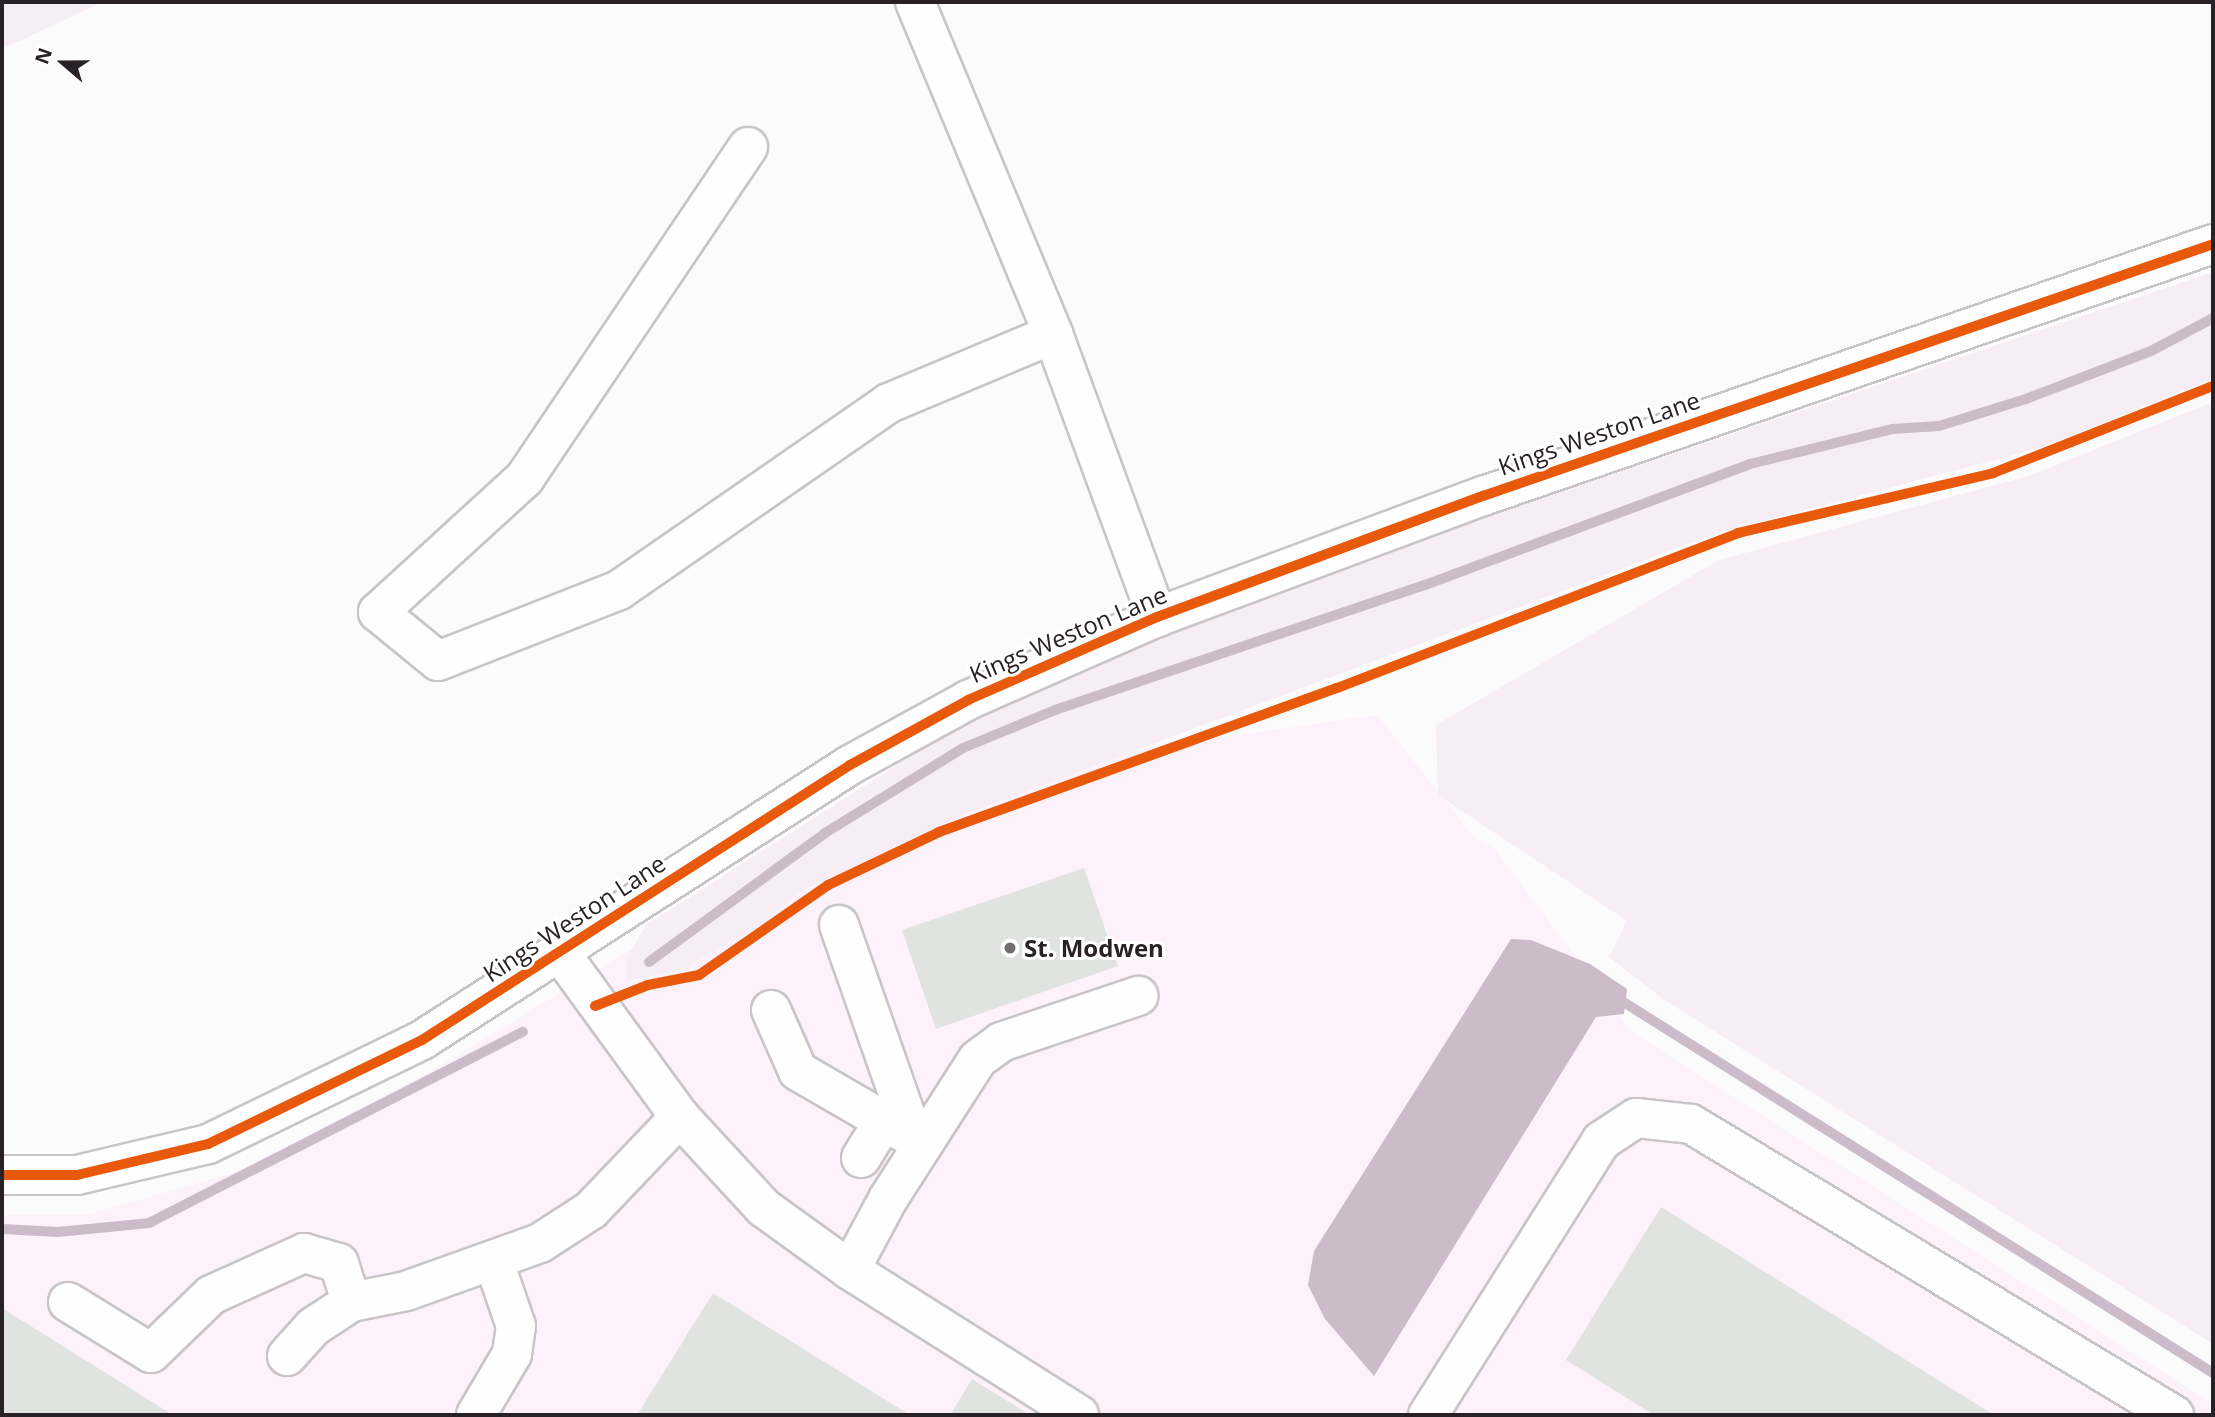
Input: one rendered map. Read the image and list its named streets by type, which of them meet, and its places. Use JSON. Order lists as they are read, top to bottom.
{
  "streets": {
    "street": ["Kings Weston Lane"]
  },
  "places": ["St. Modwen"],
  "north": "left"
}
